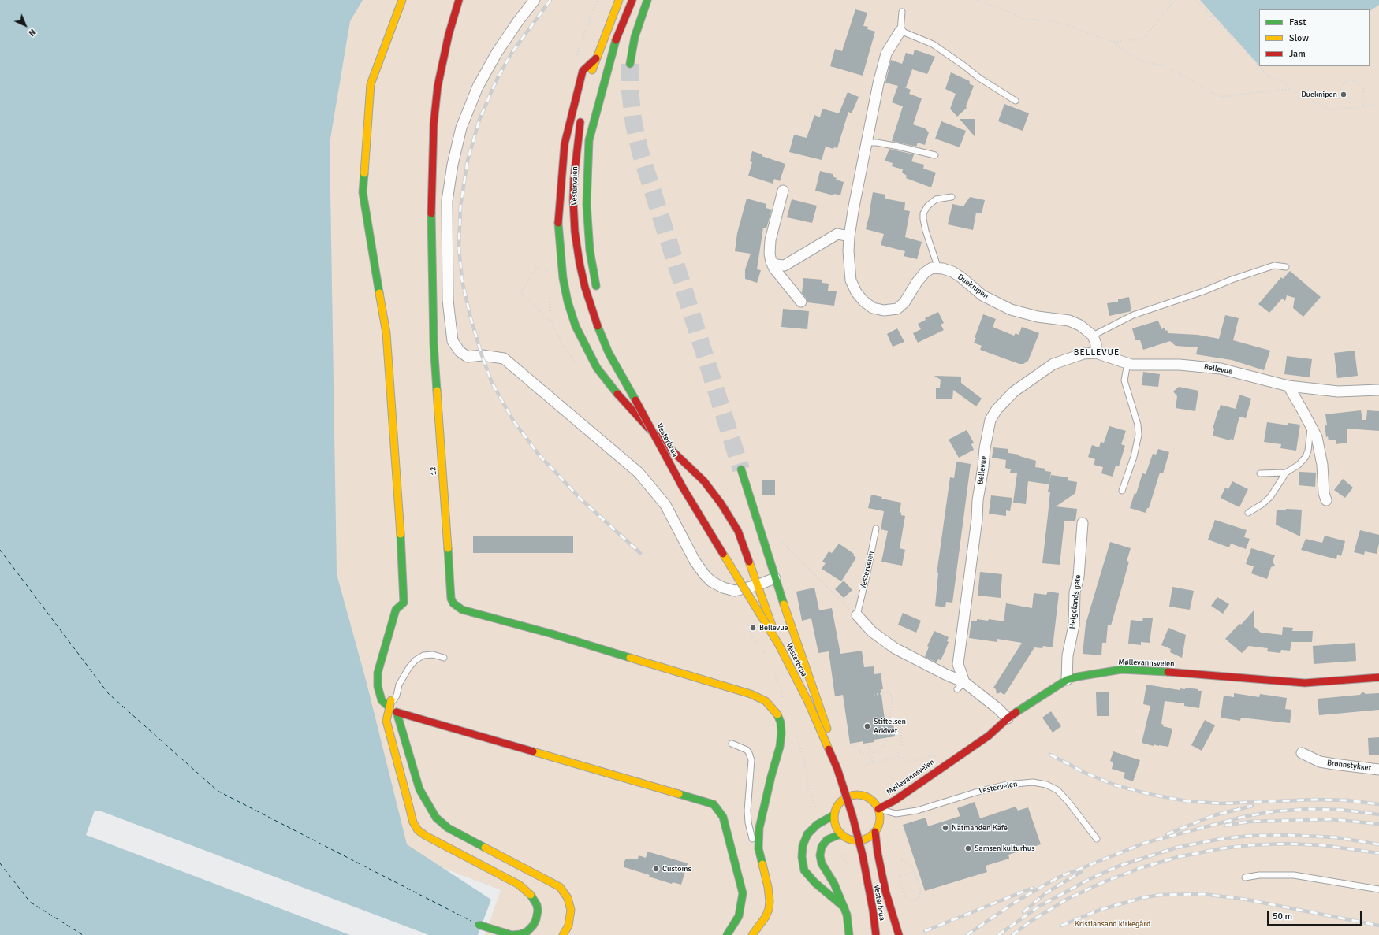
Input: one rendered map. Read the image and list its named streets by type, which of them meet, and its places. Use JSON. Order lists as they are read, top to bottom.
{
  "streets": {
    "main road": [
      "Vesterveien",
      "Vesterbrua",
      "12",
      "Møllevannsveien"
    ],
    "street": [
      "Dueknipen",
      "Bellevue",
      "Helgolands gate",
      "Brønnstykket"
    ]
  },
  "crossings": [
    ["Vesterveien", "Vesterbrua"],
    ["Vesterveien", "Møllevannsveien"],
    ["Helgolands gate", "Møllevannsveien"]
  ],
  "districts": ["BELLEVUE"],
  "parks": ["Kristiansand kirkegård"],
  "places": [
    "Dueknipen",
    "Bellevue",
    "Stiftelsen Arkivet",
    "Natmanden Kafe",
    "Samsen kulturhus",
    "Customs"
  ],
  "legend": ["Fast", "Slow", "Jam"],
  "scale_bar": "50 m",
  "north": "bottom right"
}
